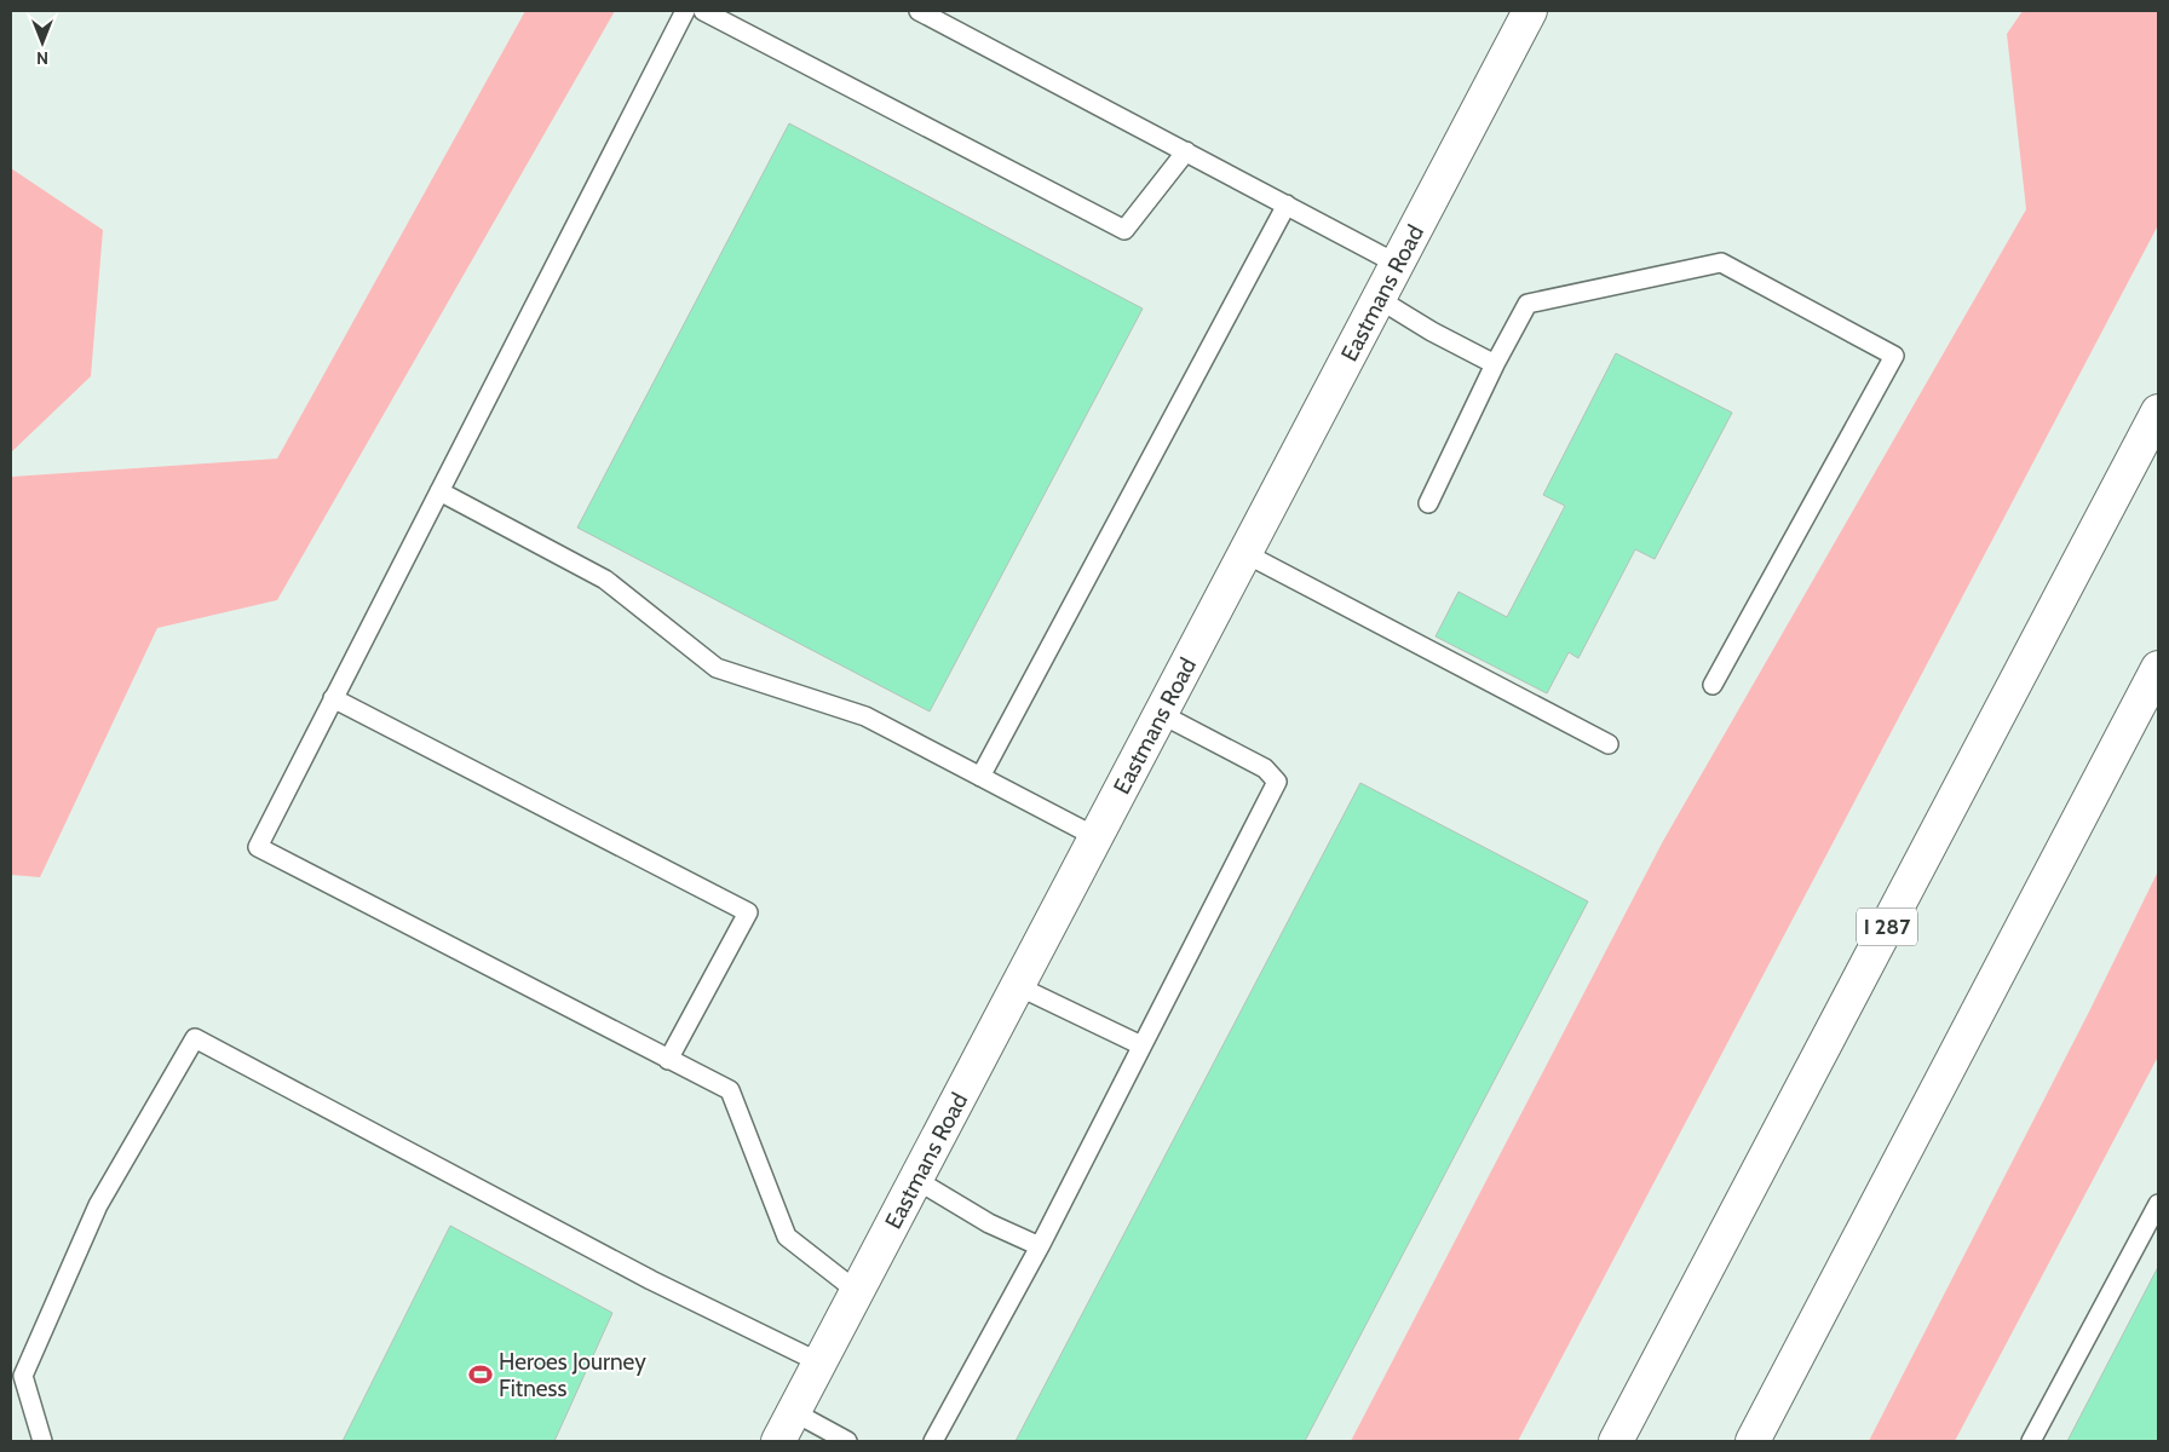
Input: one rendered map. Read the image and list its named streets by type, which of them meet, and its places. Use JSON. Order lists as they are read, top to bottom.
{
  "streets": {
    "main road": ["Eastmans Road", "I 287"]
  },
  "places": {
    "sports": ["Heroes Journey Fitness"]
  },
  "north": "bottom"
}
